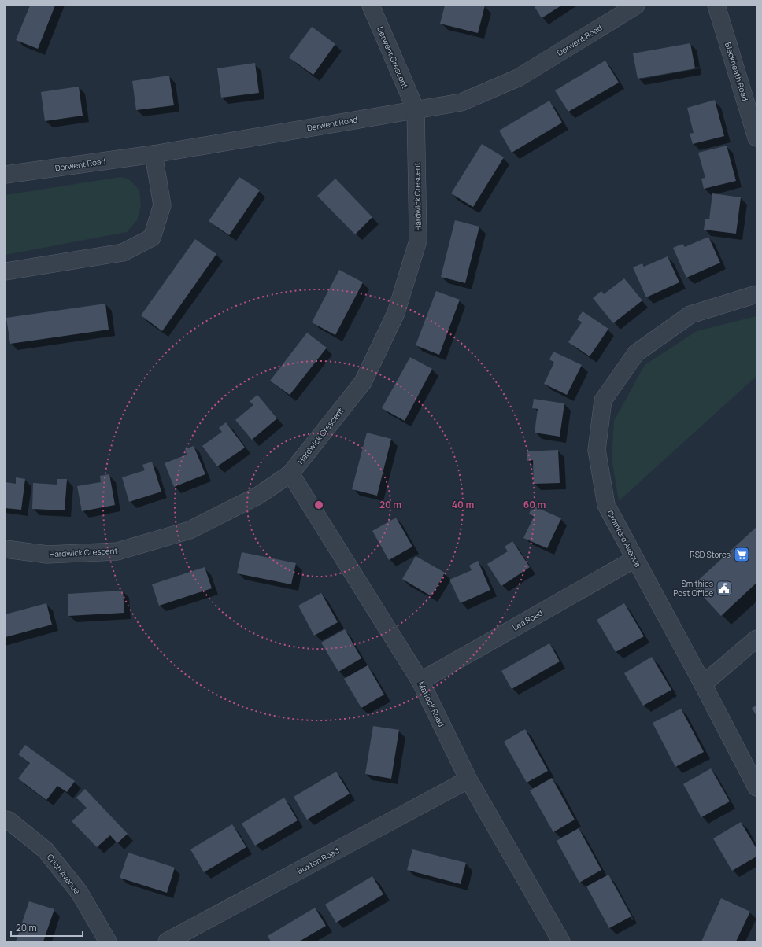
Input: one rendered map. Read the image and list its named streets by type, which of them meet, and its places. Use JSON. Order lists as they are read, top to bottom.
{
  "streets": {
    "street": [
      "Derwent Road",
      "Derwent Crescent",
      "Blackheath Road",
      "Hardwick Crescent",
      "Cromford Avenue",
      "Lea Road",
      "Matlock Road",
      "Buxton Road",
      "Crich Avenue"
    ]
  },
  "crossings": [
    ["Derwent Road", "Derwent Crescent"],
    ["Derwent Road", "Hardwick Crescent"],
    ["Derwent Crescent", "Hardwick Crescent"],
    ["Hardwick Crescent", "Matlock Road"],
    ["Cromford Avenue", "Lea Road"],
    ["Lea Road", "Matlock Road"],
    ["Matlock Road", "Buxton Road"]
  ],
  "places": {
    "supermarket": ["RSD Stores"],
    "public building": ["Smithies Post Office"]
  },
  "scale_bar": "20 m",
  "rings": ["20 m", "40 m", "60 m"]
}
